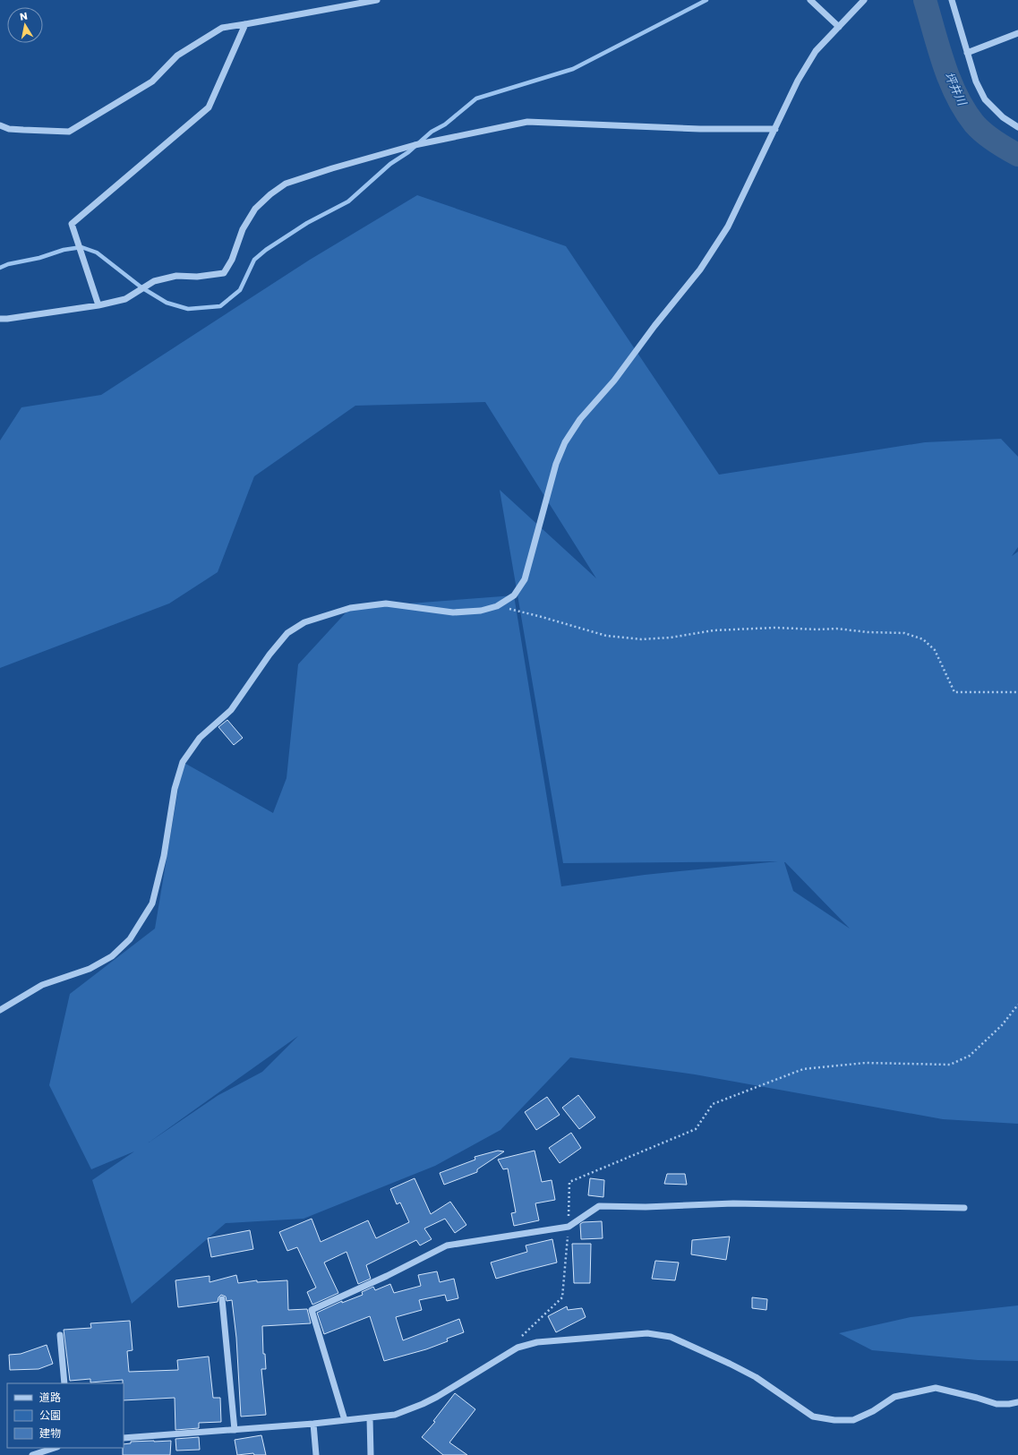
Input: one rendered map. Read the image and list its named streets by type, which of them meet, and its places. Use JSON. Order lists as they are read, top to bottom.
{
  "water": ["坪井川"],
  "legend": ["道路", "公園", "建物"],
  "north": "top"
}
